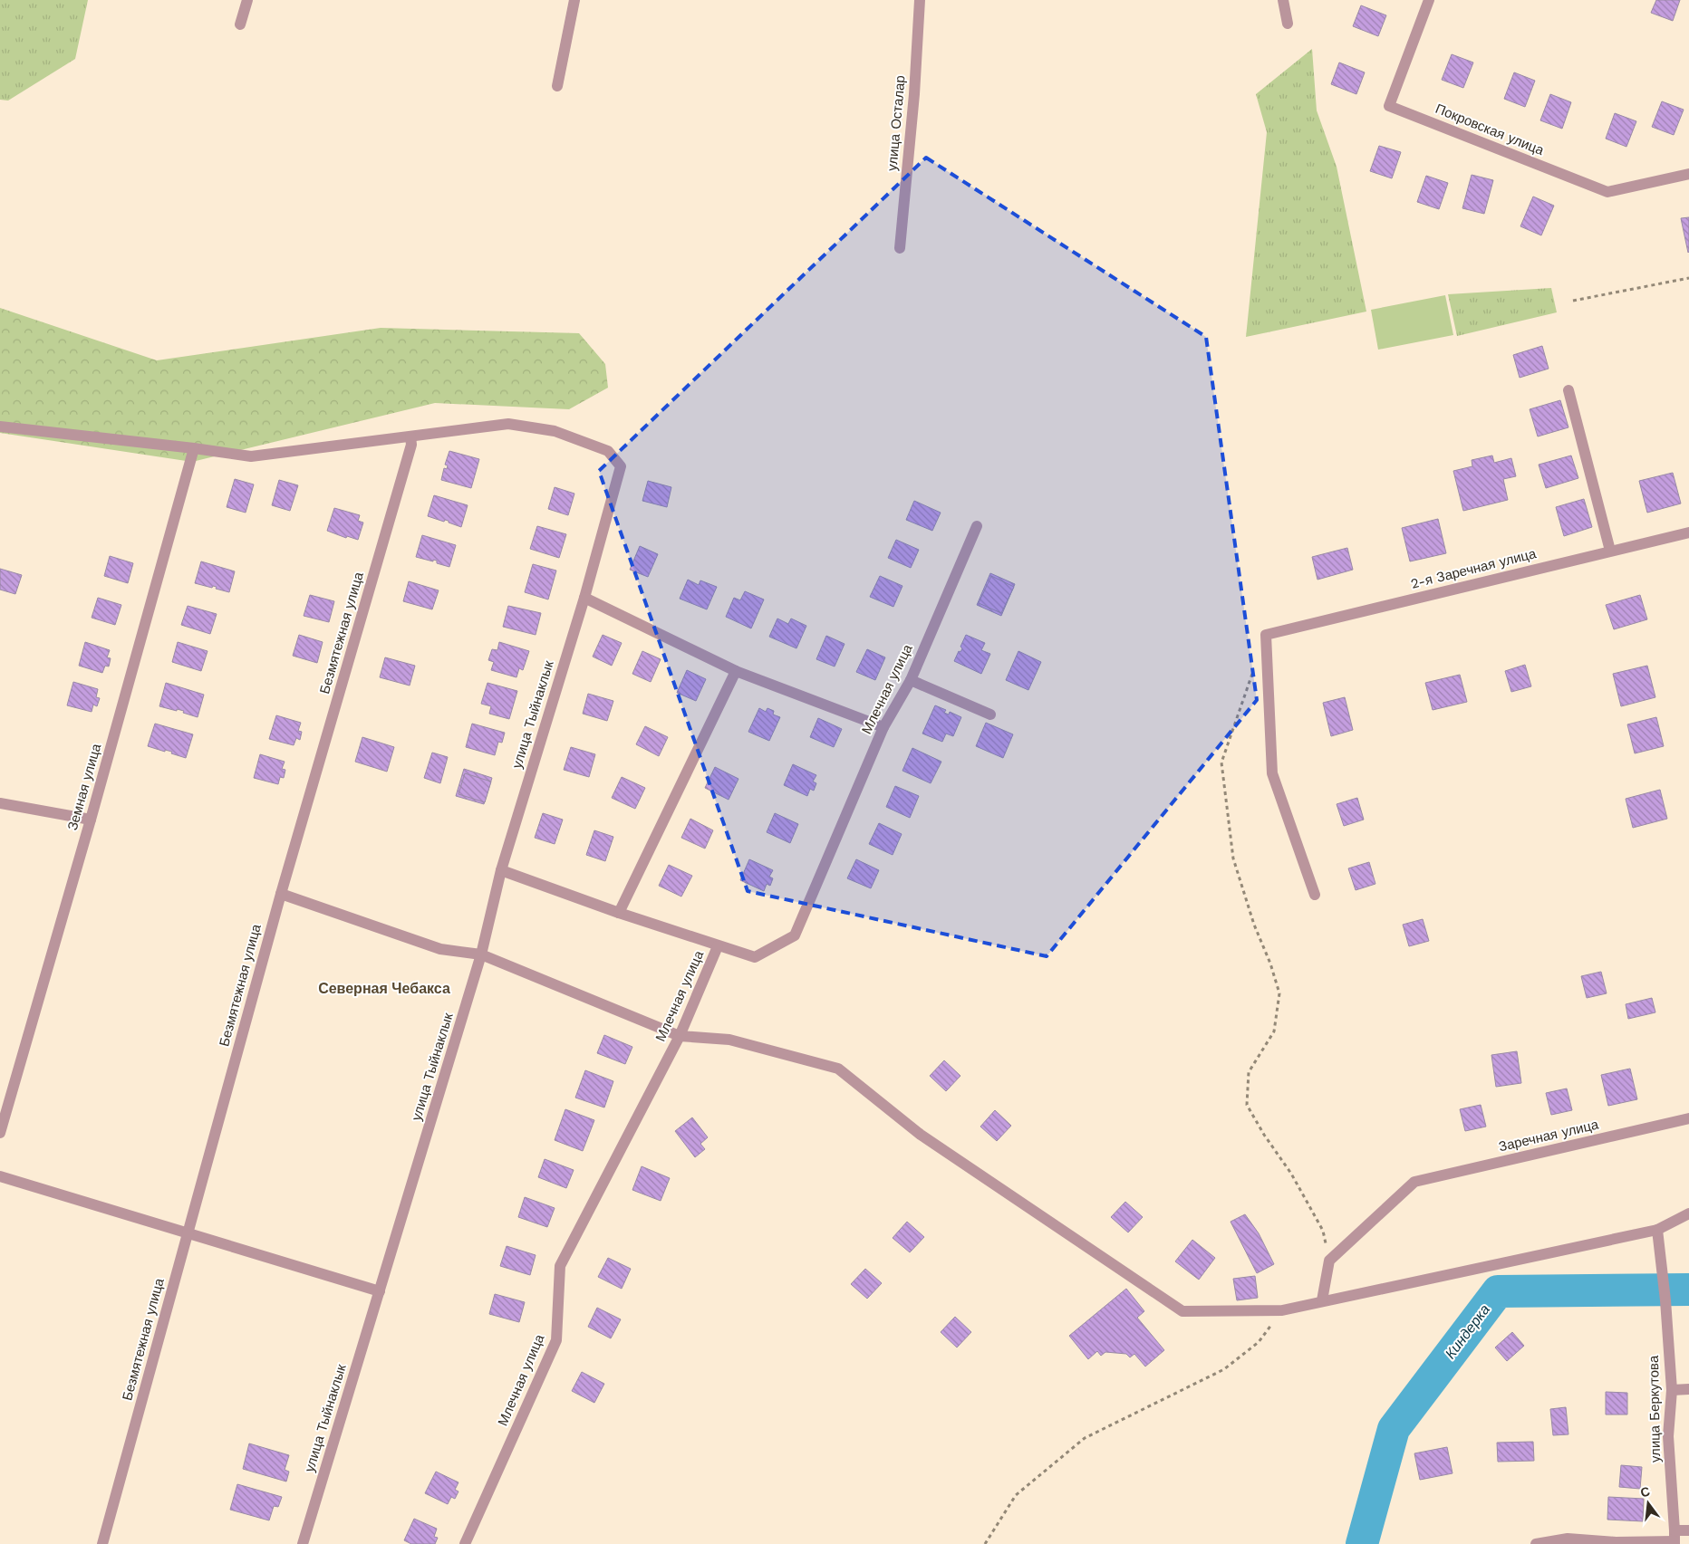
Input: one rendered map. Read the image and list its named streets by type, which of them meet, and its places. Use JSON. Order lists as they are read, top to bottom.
{
  "streets": {
    "street": [
      "улица Осталар",
      "Покровская улица",
      "2-я Заречная улица",
      "Безмятежная улица",
      "Млечная улица",
      "улица Тыйнаклык",
      "Земная улица",
      "Заречная улица",
      "улица Беркутова"
    ]
  },
  "crossings": [
    ["Безмятежная улица", "улица Тыйнаклык"]
  ],
  "districts": ["Северная Чебакса"],
  "water": ["Киндерка"],
  "north": "top"
}
